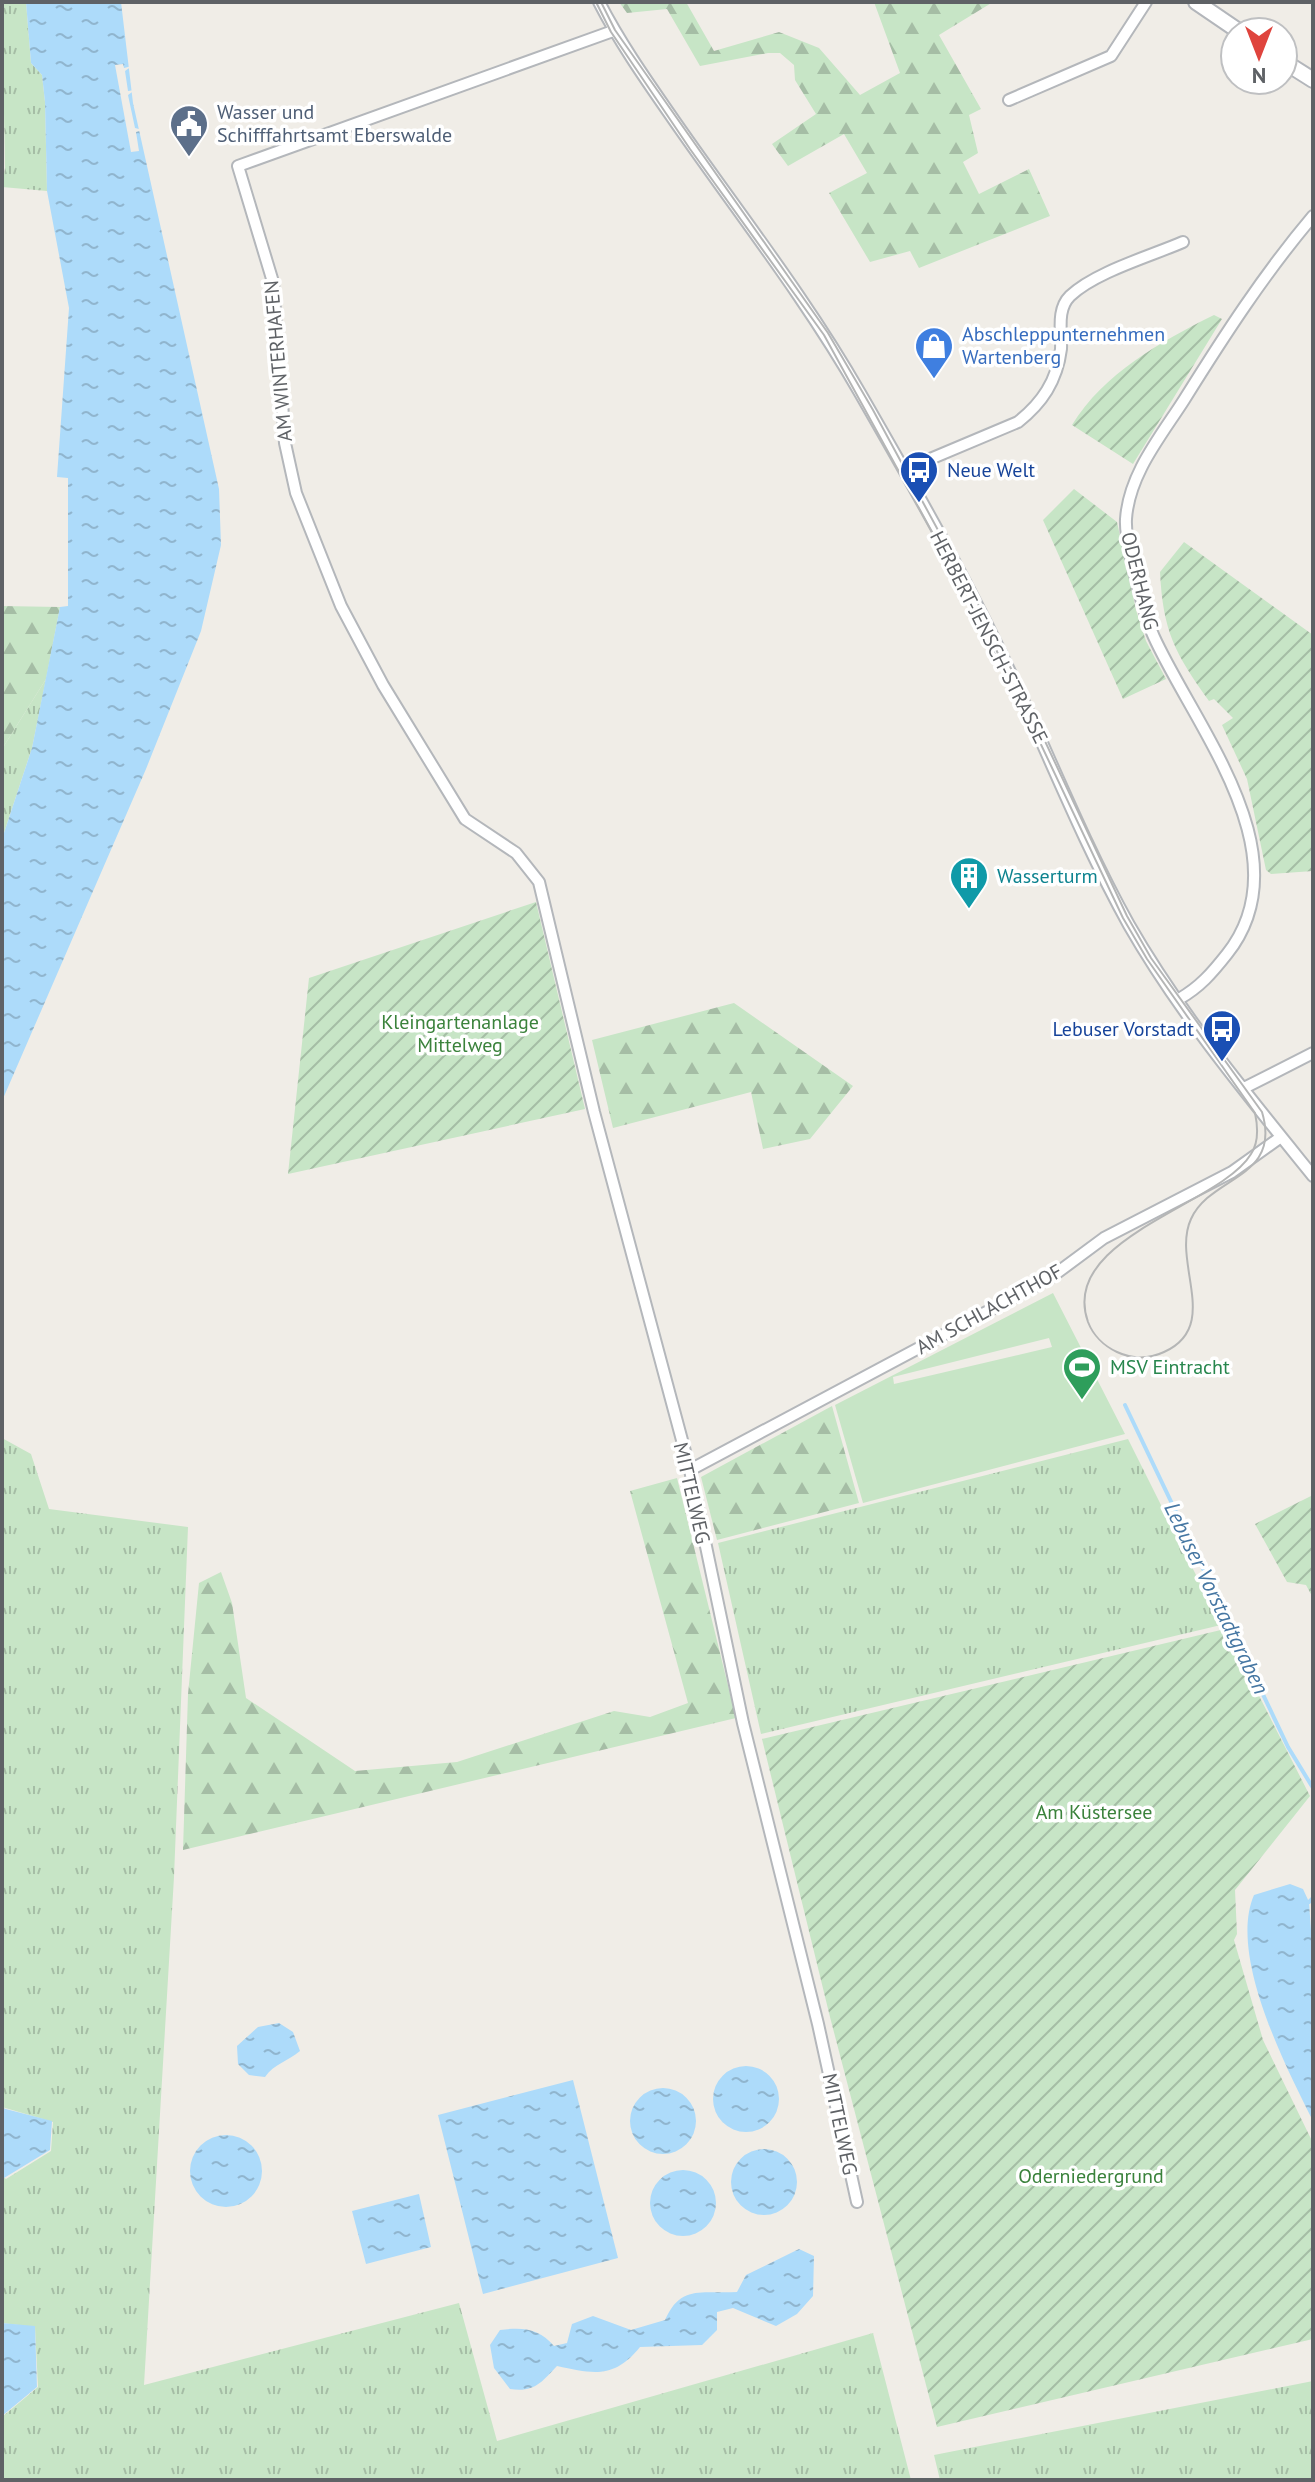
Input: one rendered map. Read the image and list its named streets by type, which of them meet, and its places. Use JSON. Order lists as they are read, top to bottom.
{
  "streets": {
    "street": [
      "AM WINTERHAFEN",
      "ODERHANG",
      "HERBERT-JENSCH-STRASSE",
      "AM SCHLACHTHOF",
      "MITTELWEG"
    ]
  },
  "crossings": [
    ["AM WINTERHAFEN", "HERBERT-JENSCH-STRASSE"],
    ["AM WINTERHAFEN", "MITTELWEG"],
    ["ODERHANG", "HERBERT-JENSCH-STRASSE"],
    ["HERBERT-JENSCH-STRASSE", "AM SCHLACHTHOF"],
    ["AM SCHLACHTHOF", "MITTELWEG"]
  ],
  "water": ["Lebuser Vorstadtgraben"],
  "parks": ["Kleingartenanlage Mittelweg", "Am Küstersee", "Oderniedergrund"],
  "places": {
    "public building": ["Wasser und Schifffahrtsamt Eberswalde"],
    "shop": ["Abschleppunternehmen Wartenberg"],
    "bus stop": ["Neue Welt", "Lebuser Vorstadt"],
    "building": ["Wasserturm"],
    "sports": ["MSV Eintracht"]
  },
  "north": "bottom"
}
